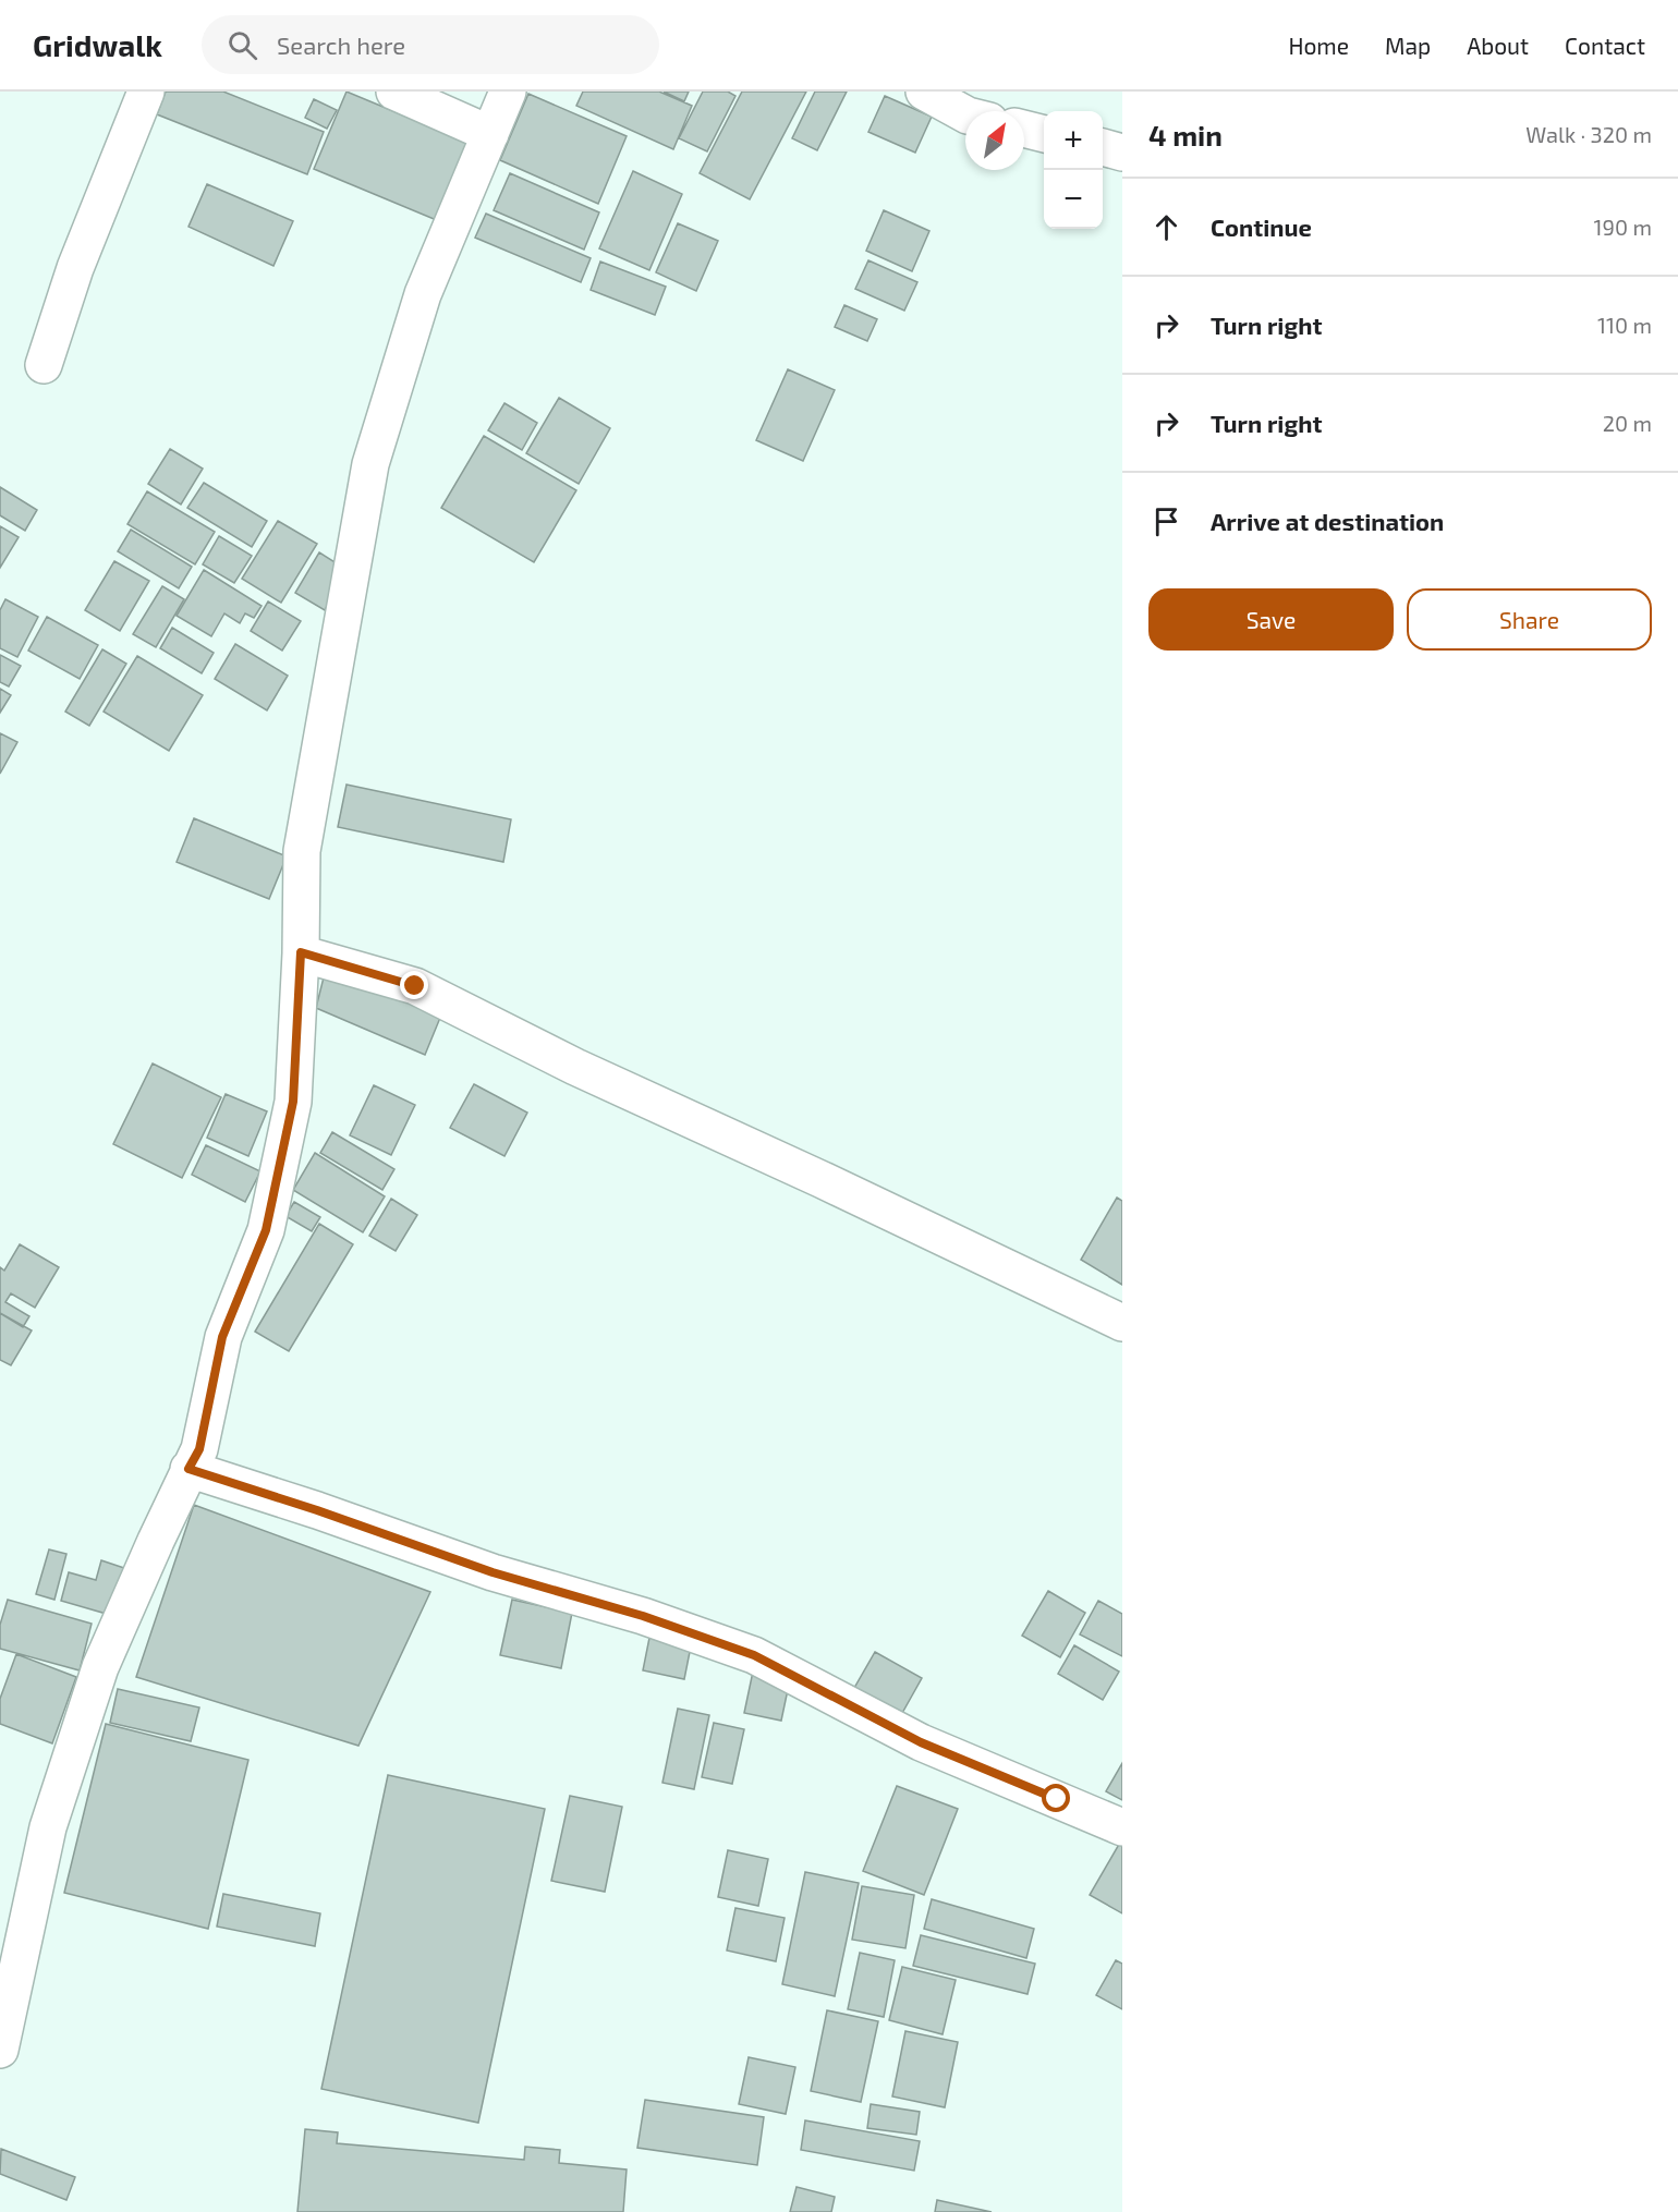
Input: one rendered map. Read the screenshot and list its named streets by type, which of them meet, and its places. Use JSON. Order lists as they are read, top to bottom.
{
  "north": "top right",
  "page": {
    "header": "Gridwalk",
    "search": "Search here",
    "nav": [
      "Home",
      "Map",
      "About",
      "Contact"
    ],
    "heading": ["4 min", "Walk · 320 m"],
    "map_buttons": ["+", "−"],
    "list": [
      ["Continue", "190 m"],
      ["Turn right", "110 m"],
      ["Turn right", "20 m"],
      "Arrive at destination"
    ],
    "buttons": ["Save", "Share"]
  }
}
